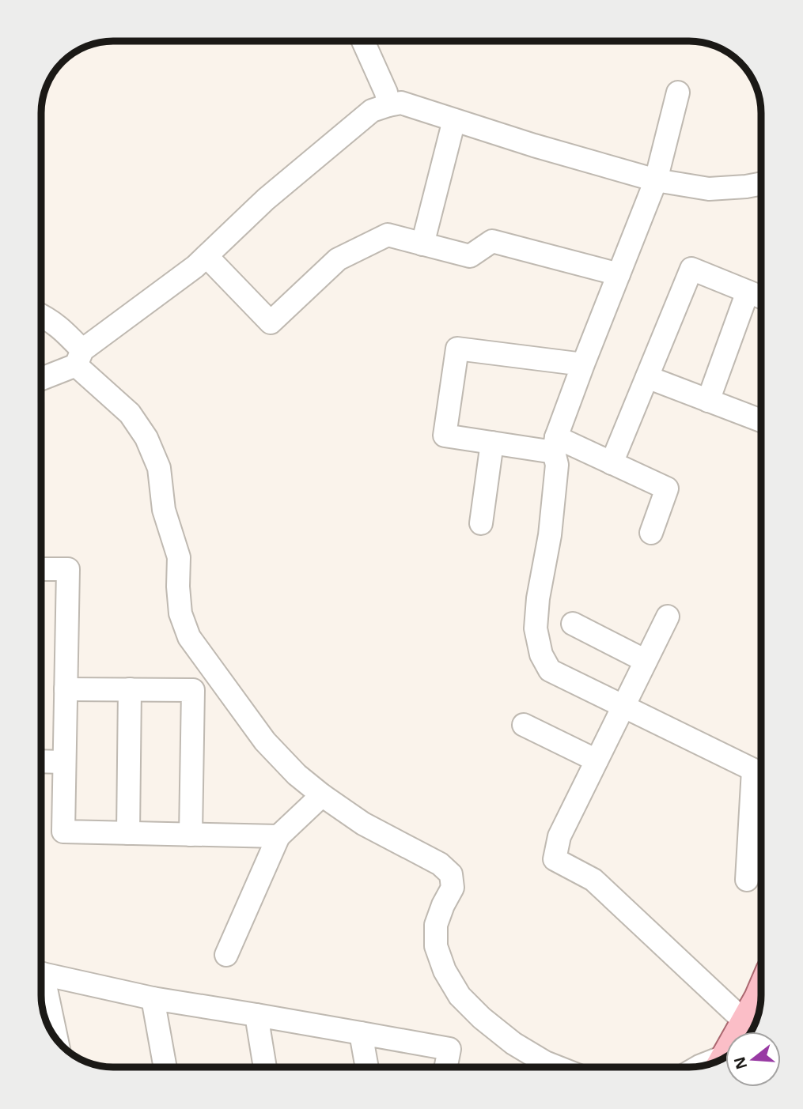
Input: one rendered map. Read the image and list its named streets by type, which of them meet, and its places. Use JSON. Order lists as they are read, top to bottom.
{
  "north": "left"
}
